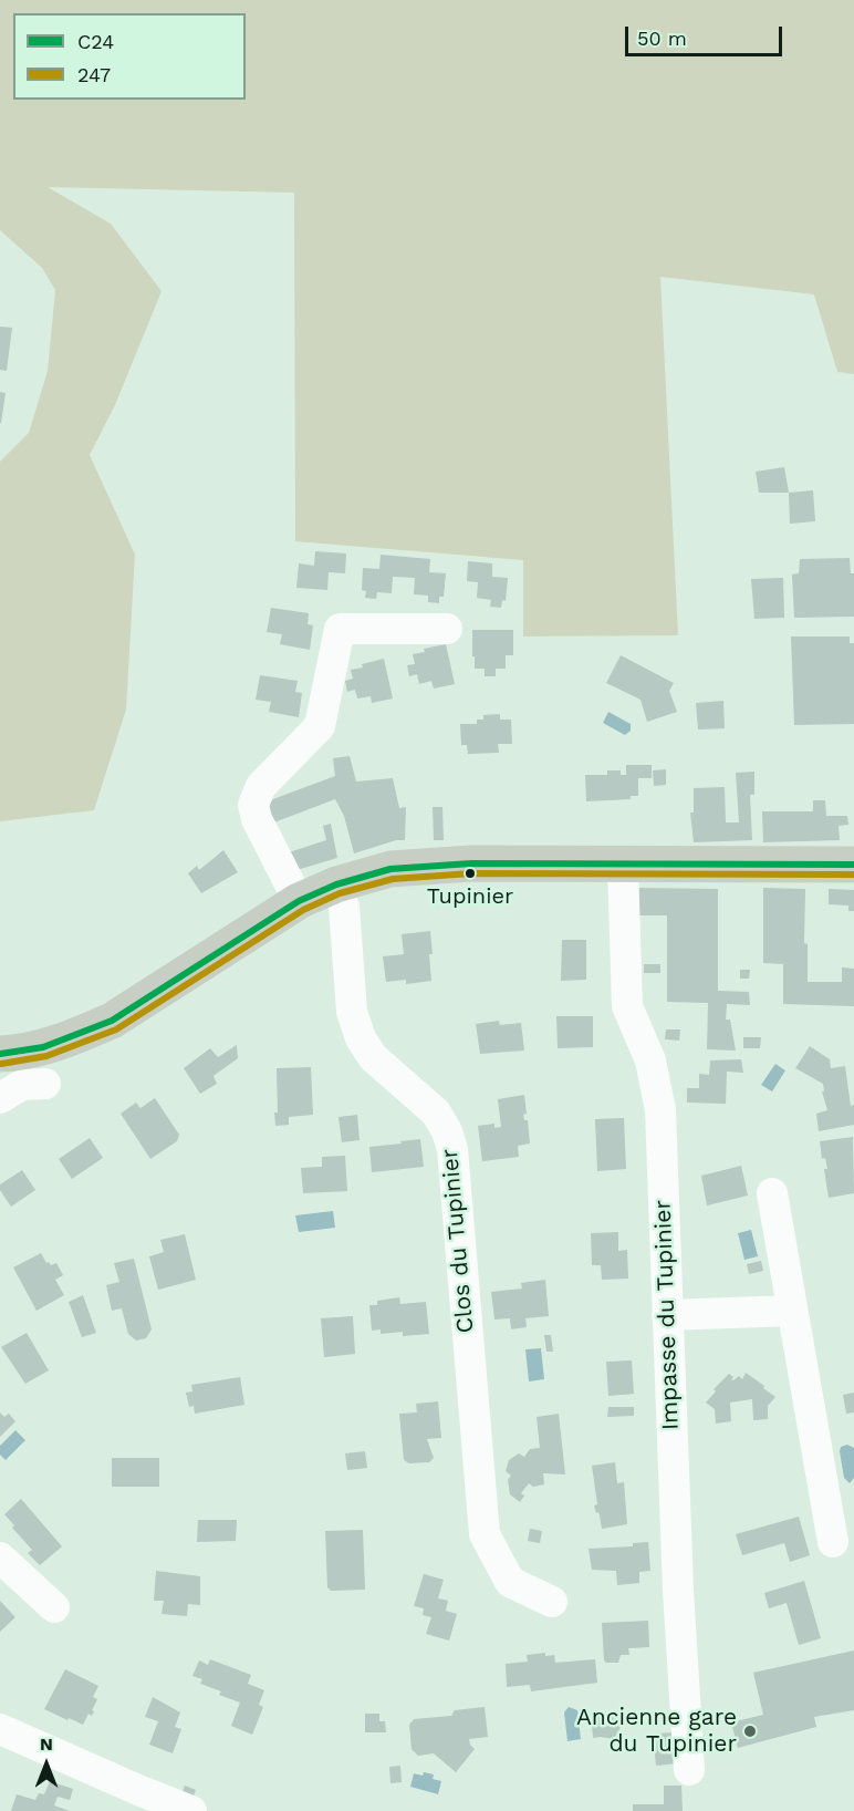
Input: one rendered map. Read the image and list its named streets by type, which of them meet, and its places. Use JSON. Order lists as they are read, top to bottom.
{
  "streets": {
    "street": ["Clos du Tupinier", "Impasse du Tupinier"]
  },
  "places": ["Tupinier", "Ancienne gare du Tupinier"],
  "lines": ["transit line C24", "transit line 247"],
  "legend": ["C24", "247"],
  "scale_bar": "50 m",
  "north": "top"
}
